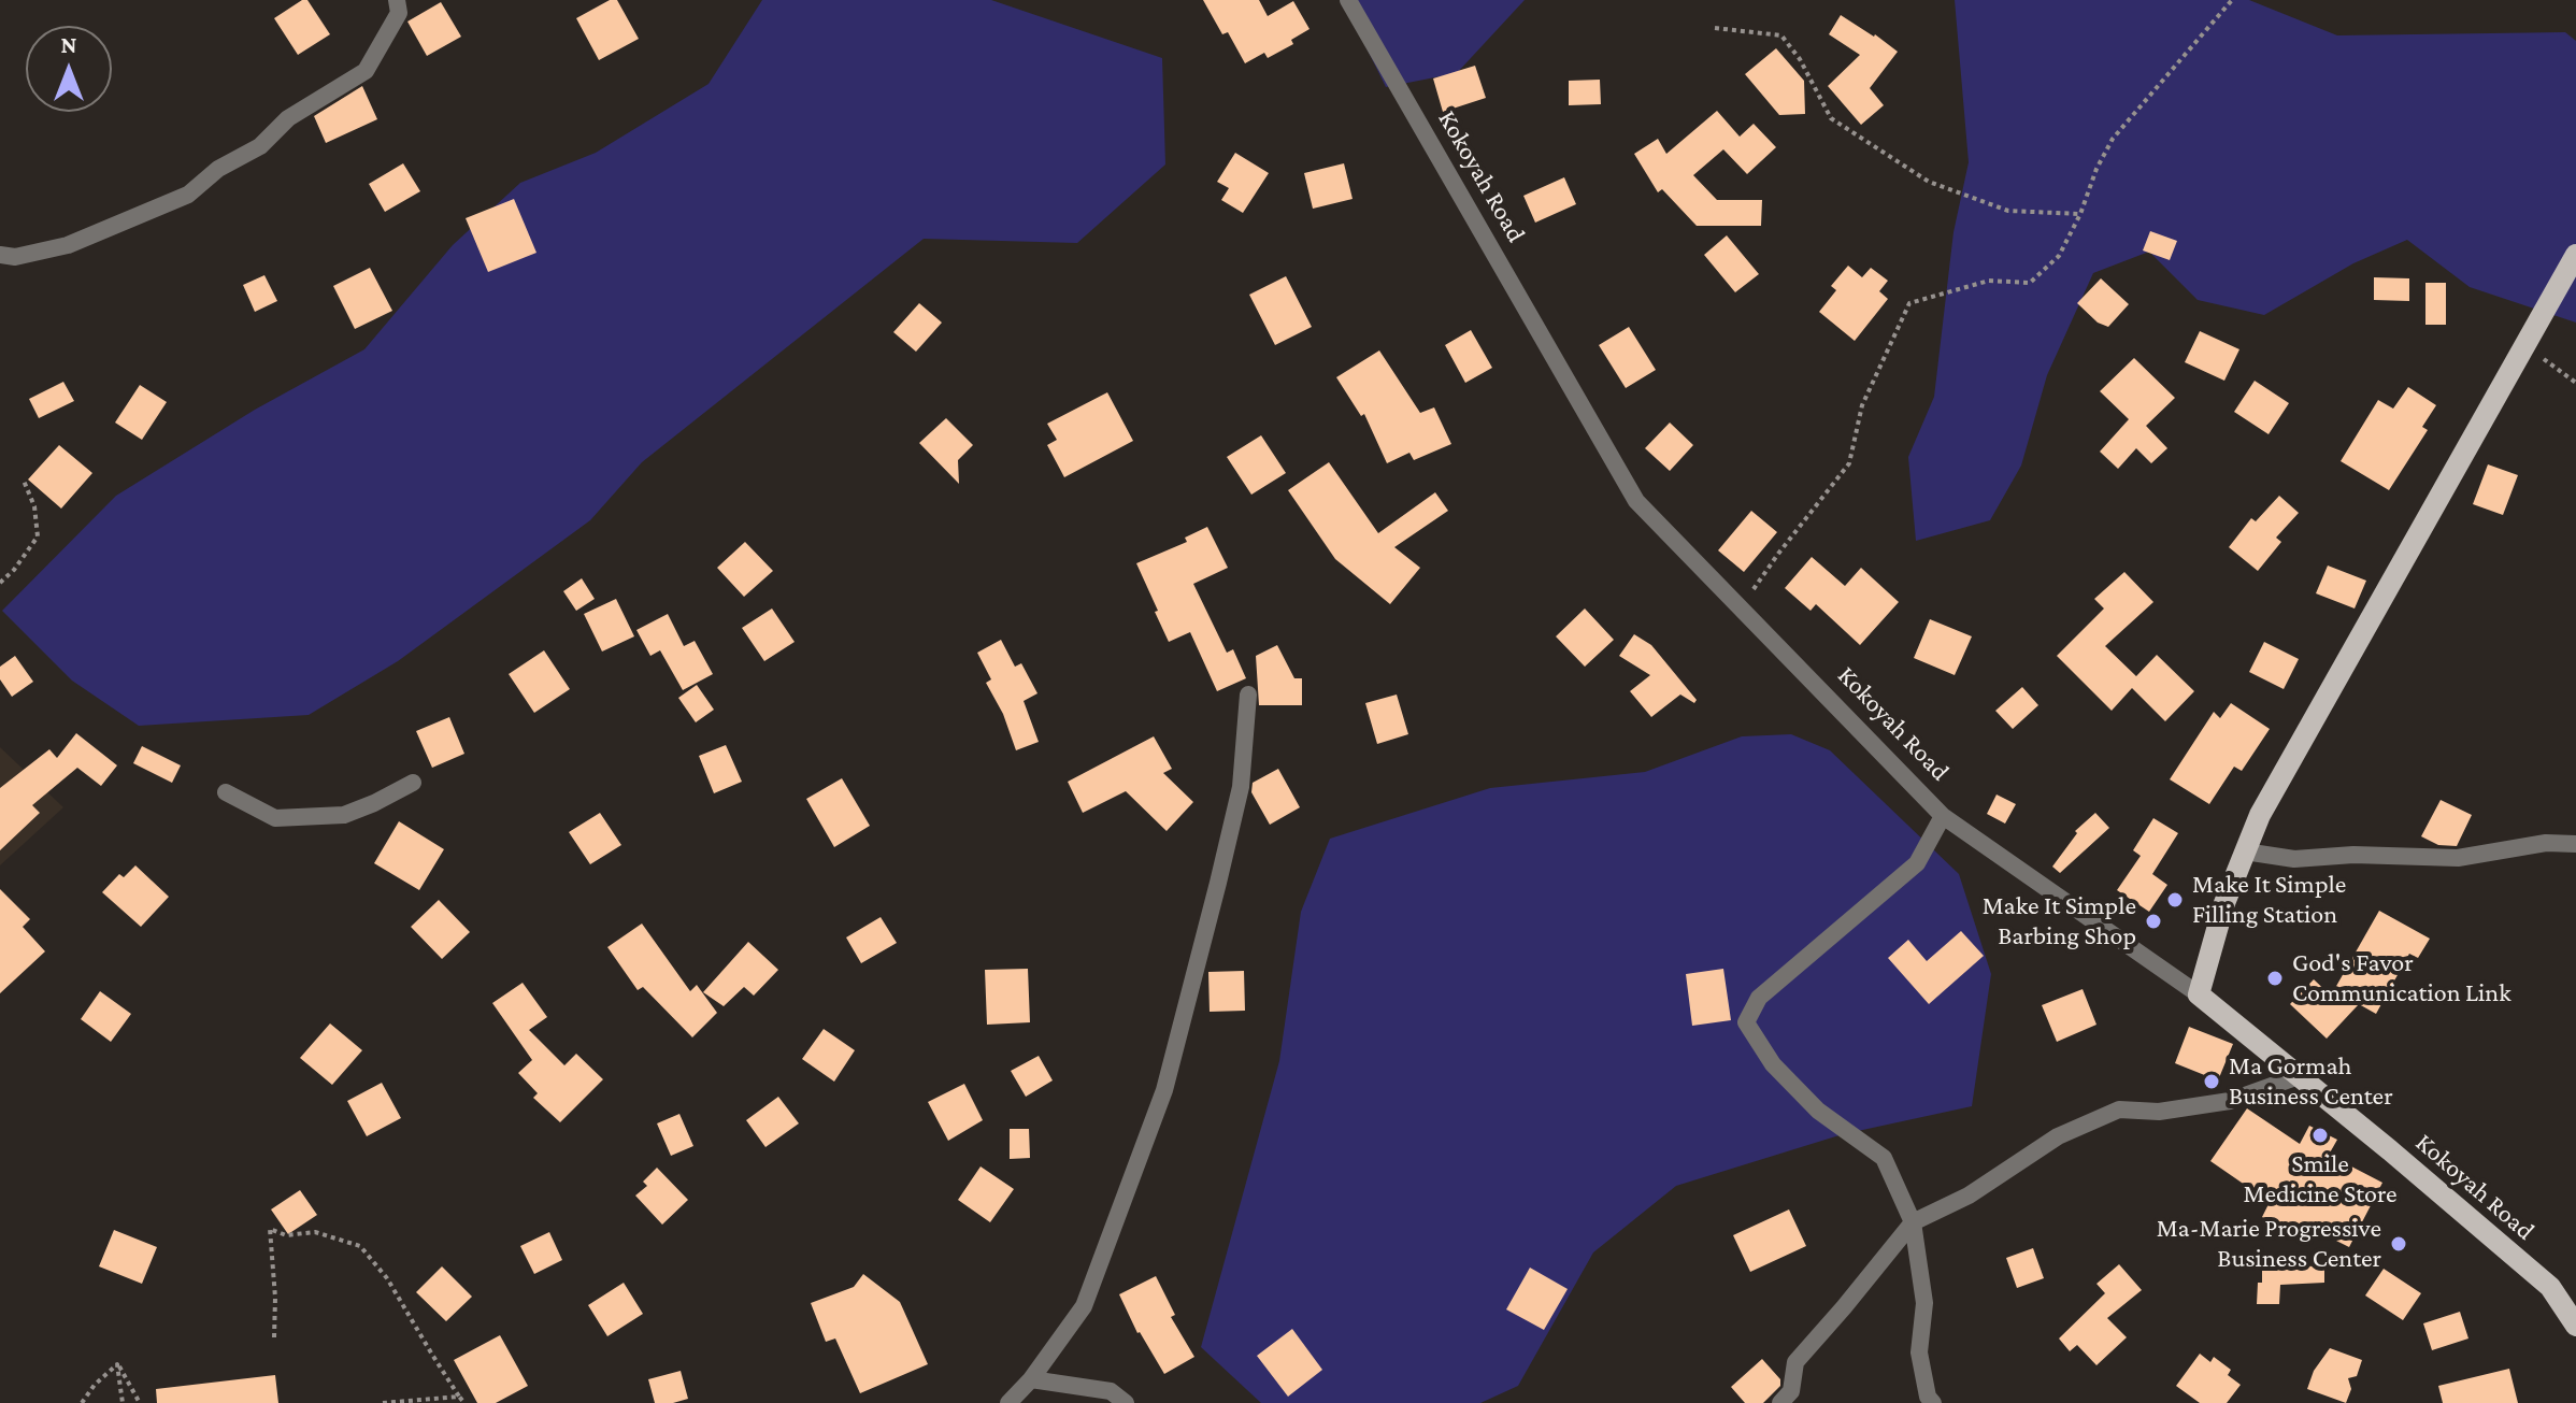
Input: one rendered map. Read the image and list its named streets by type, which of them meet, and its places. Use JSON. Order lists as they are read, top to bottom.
{
  "streets": {
    "main road": ["Kokoyah Road"]
  },
  "places": [
    "Make It Simple Filling Station",
    "Make It Simple Barbing Shop",
    "God's Favor Communication Link",
    "Ma Gormah Business Center",
    "Smile Medicine Store",
    "Ma-Marie Progressive Business Center"
  ],
  "north": "top"
}
